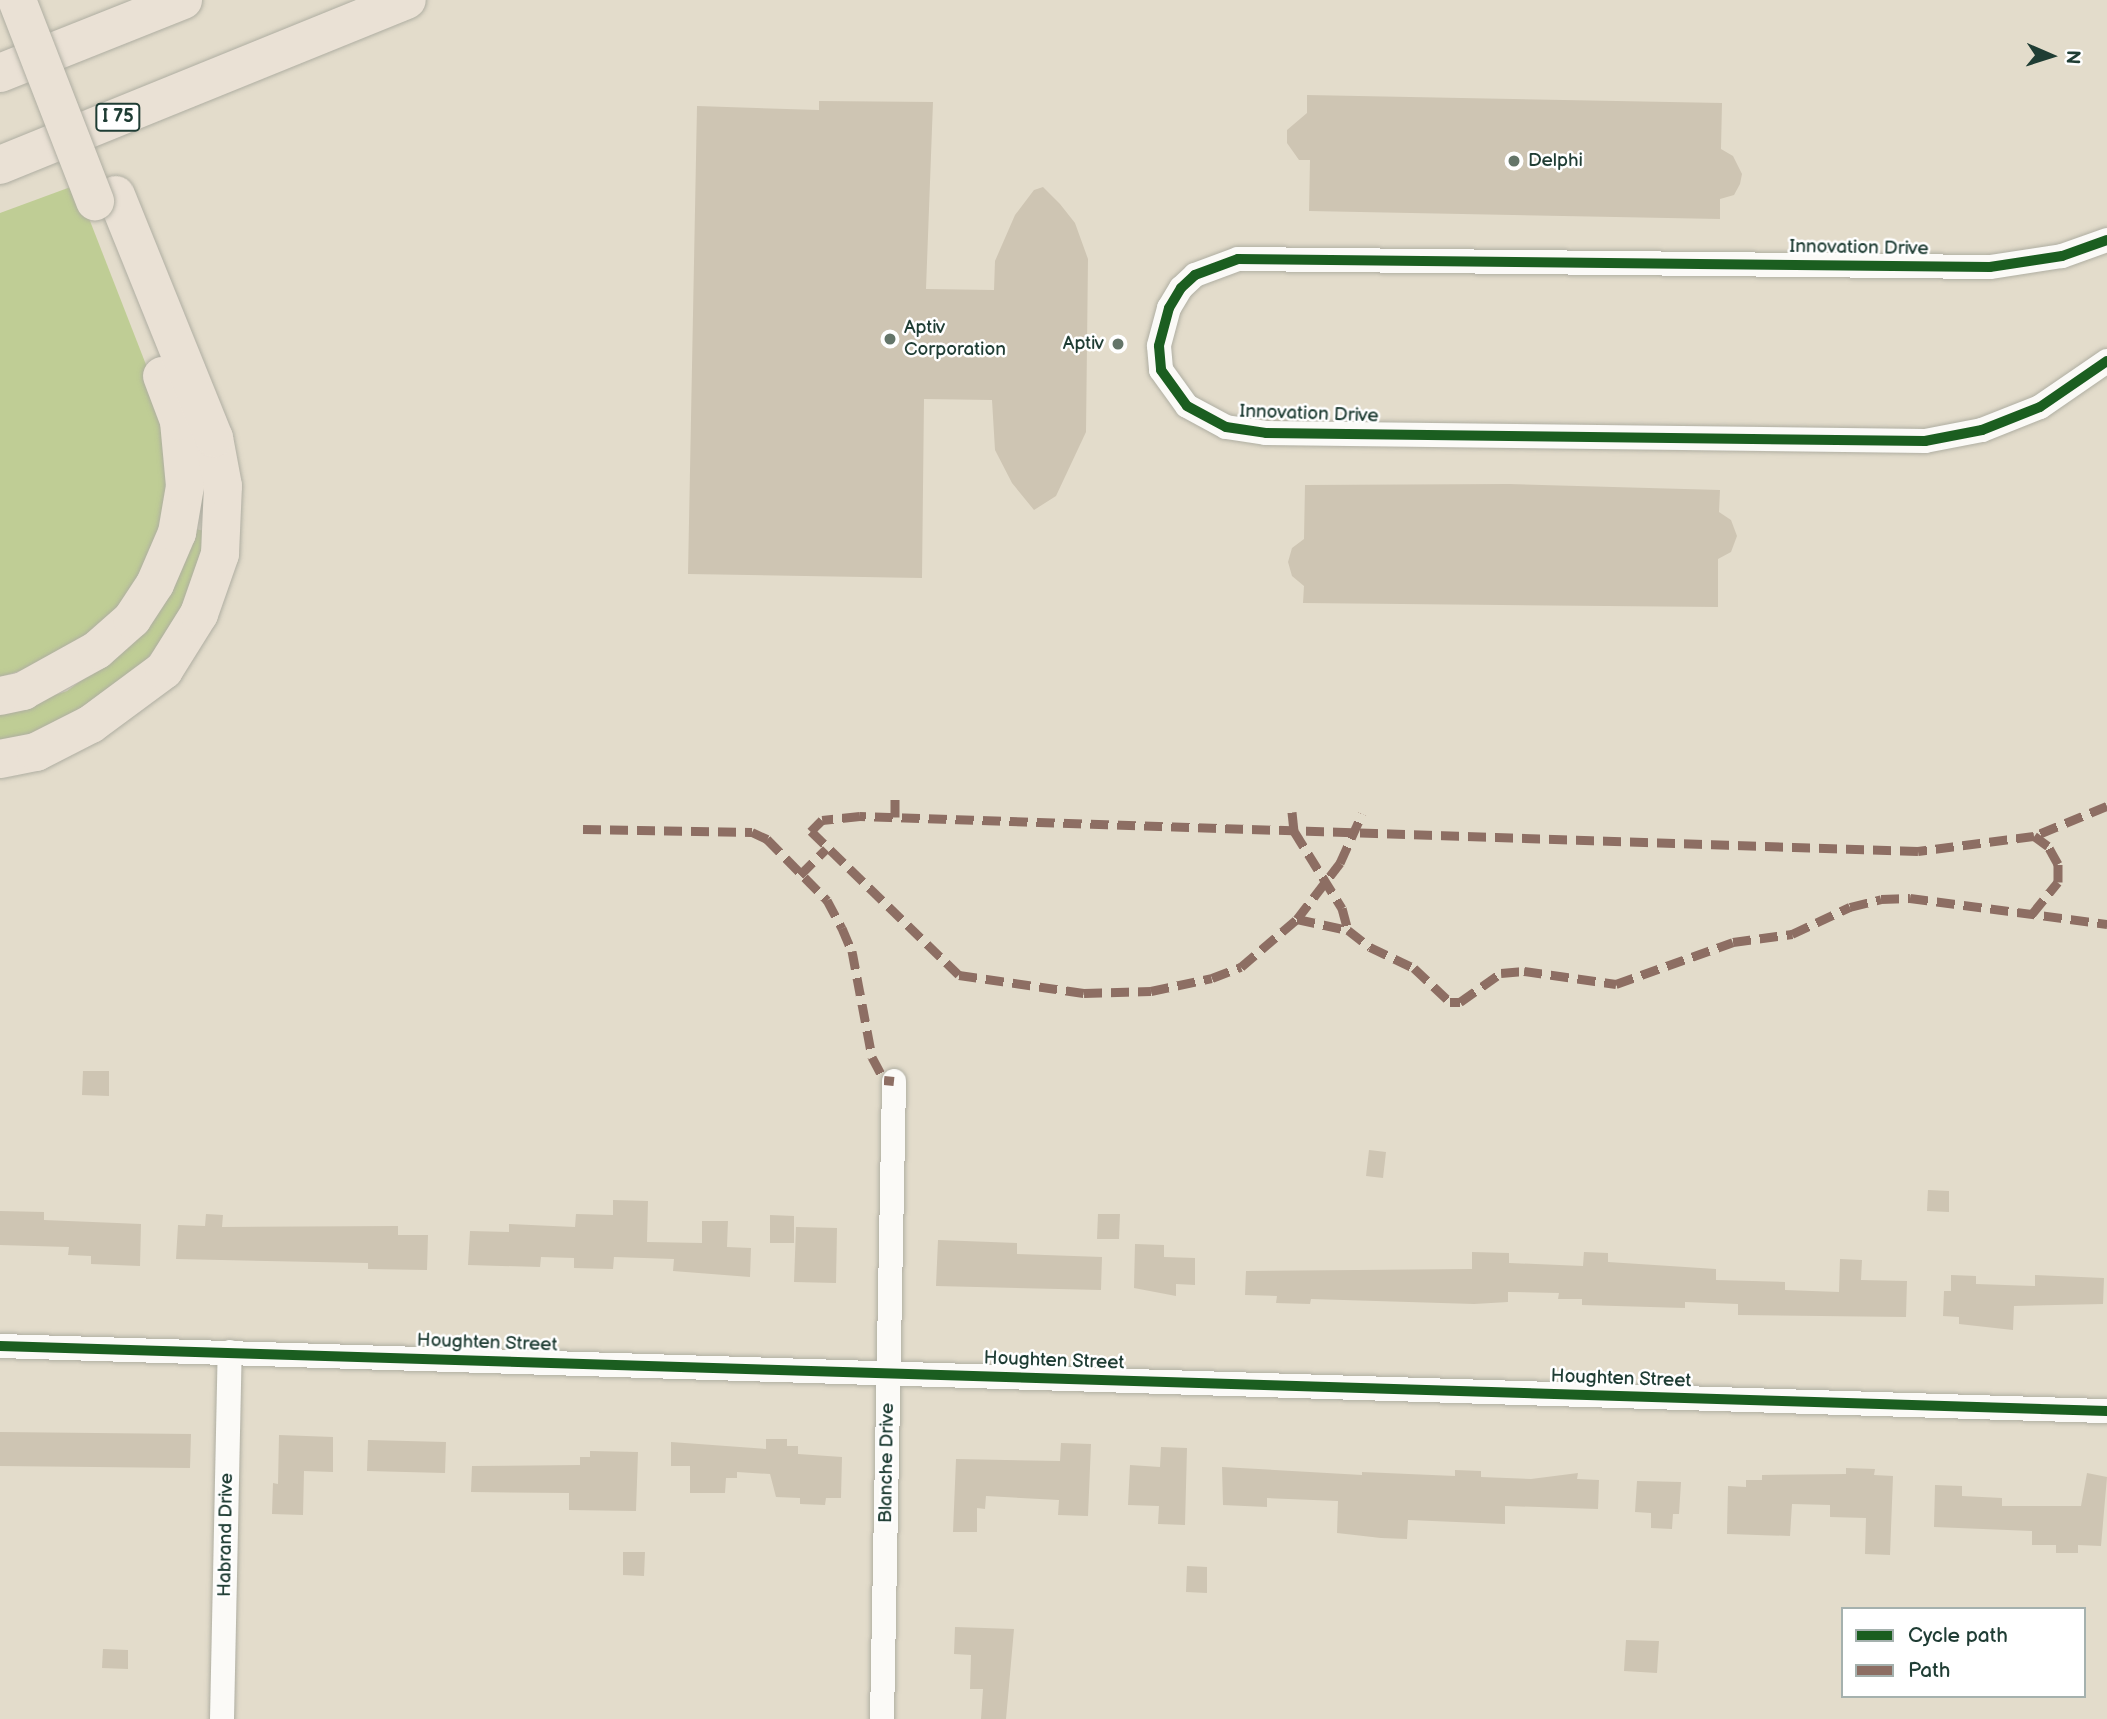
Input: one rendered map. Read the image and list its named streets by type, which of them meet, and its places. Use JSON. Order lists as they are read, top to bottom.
{
  "streets": {
    "highway": ["I 75"],
    "street": [
      "Innovation Drive",
      "Houghten Street",
      "Blanche Drive",
      "Habrand Drive"
    ]
  },
  "crossings": [
    ["Houghten Street", "Blanche Drive"],
    ["Houghten Street", "Habrand Drive"]
  ],
  "places": ["Delphi", "Aptiv Corporation", "Aptiv"],
  "legend": ["Cycle path", "Path"],
  "north": "right"
}
